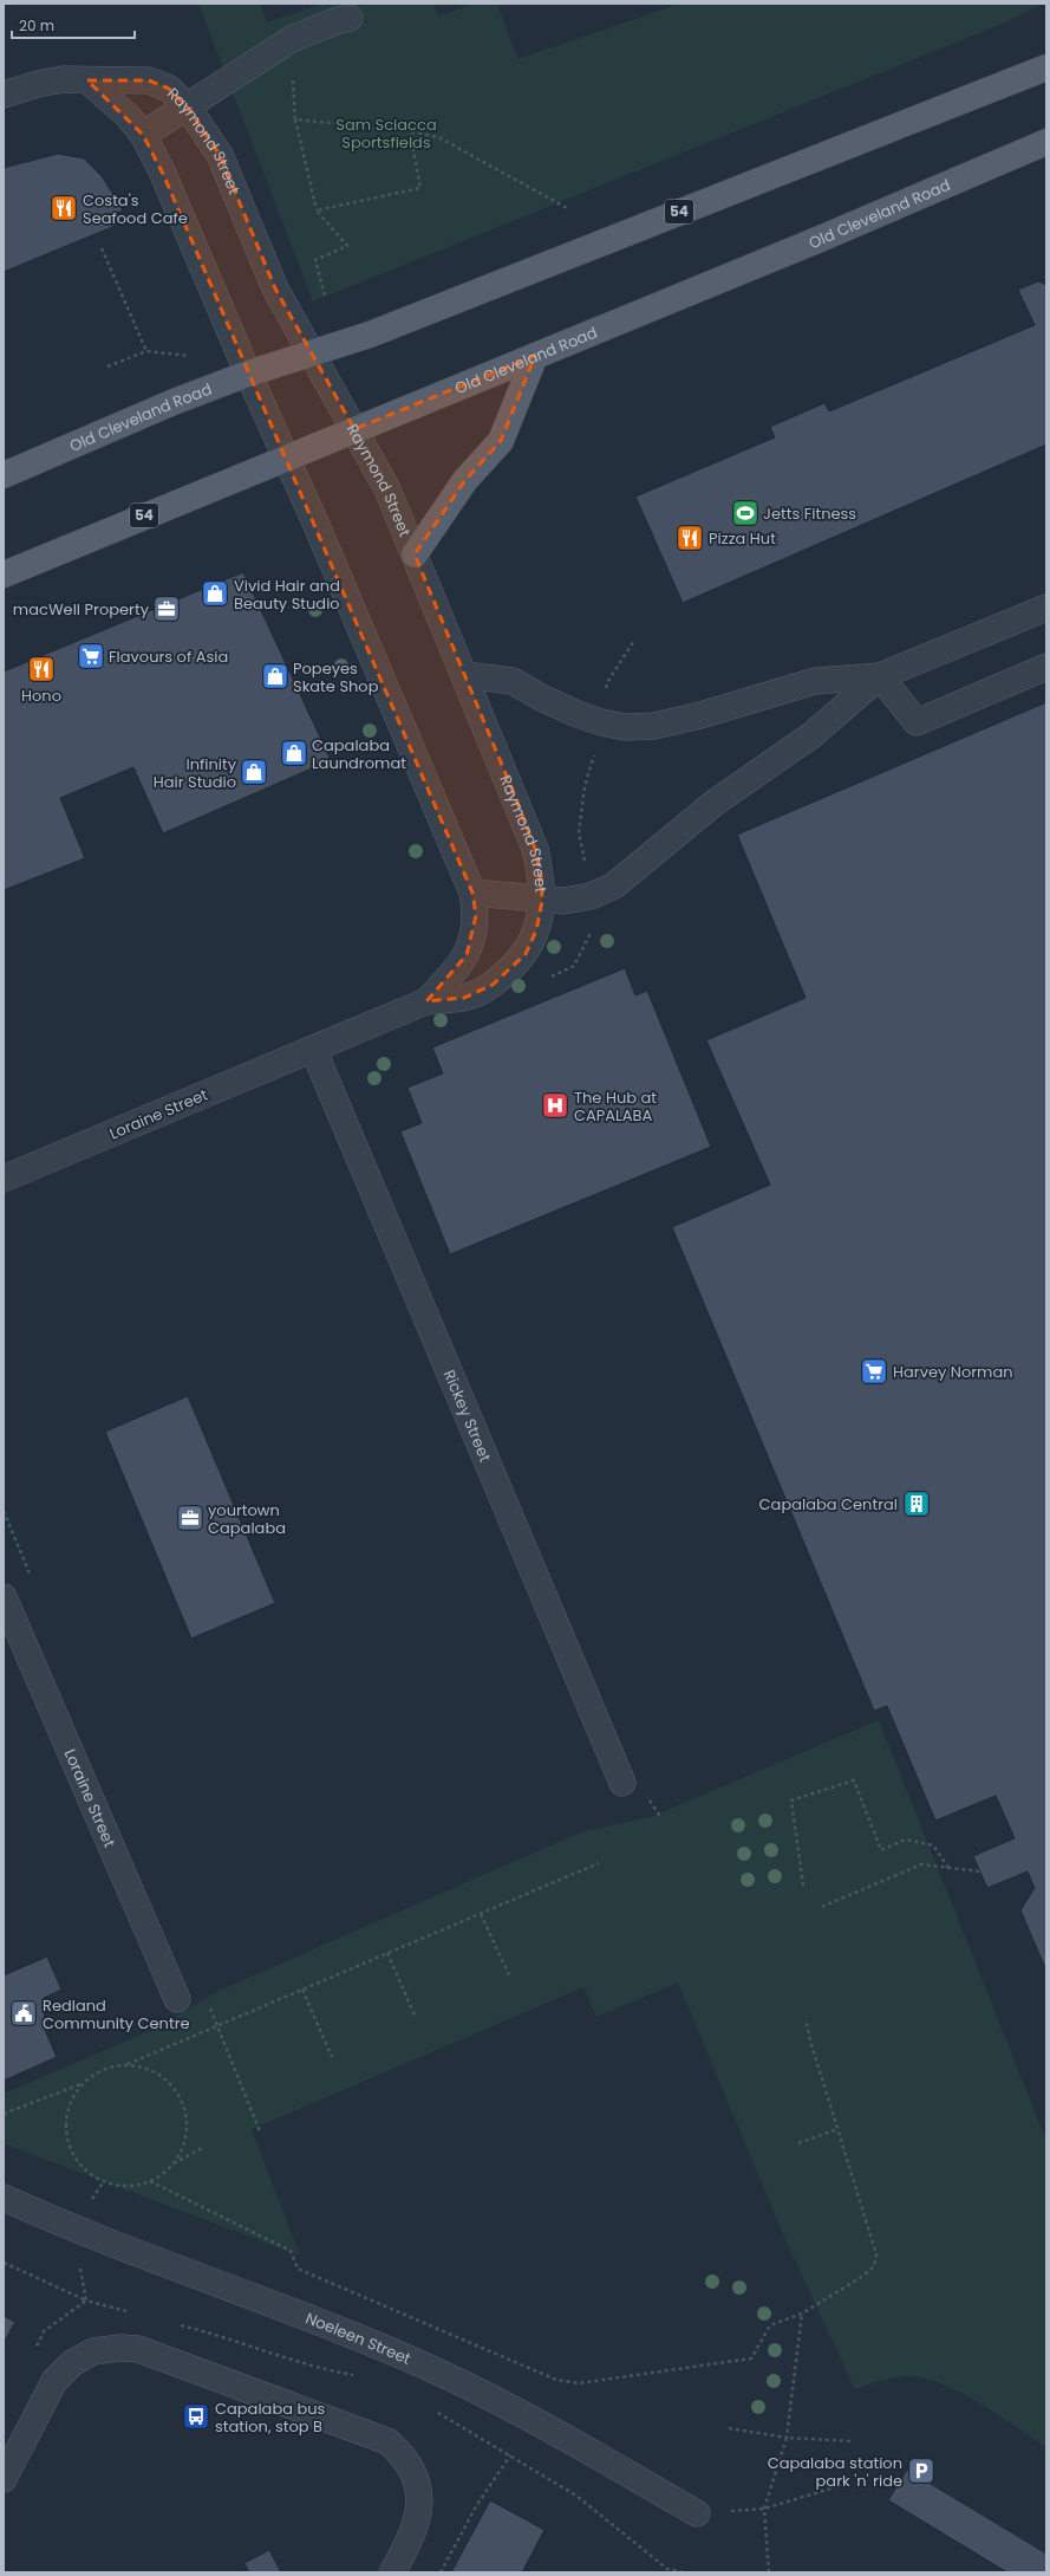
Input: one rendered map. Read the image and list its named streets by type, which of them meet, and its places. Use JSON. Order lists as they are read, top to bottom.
{
  "streets": {
    "main road": ["54", "Old Cleveland Road"],
    "street": [
      "Raymond Street",
      "Loraine Street",
      "Rickey Street",
      "Noeleen Street"
    ]
  },
  "crossings": [
    ["Raymond Street", "Old Cleveland Road"],
    ["Raymond Street", "Loraine Street"],
    ["Raymond Street", "Rickey Street"],
    ["Loraine Street", "Rickey Street"]
  ],
  "parks": ["Sam Sciacca Sportsfields"],
  "places": {
    "restaurant": ["Costa's Seafood Cafe", "Pizza Hut", "Hono"],
    "sports": ["Jetts Fitness"],
    "shop": [
      "Vivid Hair and Beauty Studio",
      "Popeyes Skate Shop",
      "Capalaba Laundromat",
      "Infinity Hair Studio"
    ],
    "office": ["macWell Property", "yourtown Capalaba"],
    "supermarket": ["Flavours of Asia", "Harvey Norman"],
    "hospital": ["The Hub at CAPALABA"],
    "building": ["Capalaba Central"],
    "public building": ["Redland Community Centre"],
    "bus stop": ["Capalaba bus station, stop B"],
    "parking": ["Capalaba station park 'n' ride"]
  },
  "scale_bar": "20 m"
}
